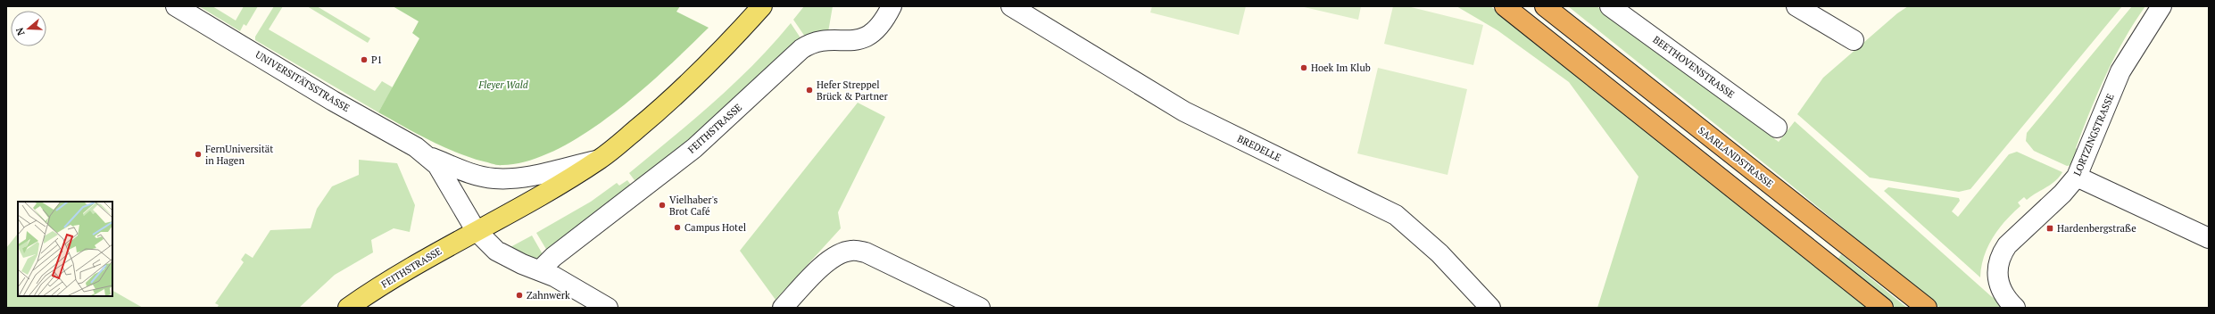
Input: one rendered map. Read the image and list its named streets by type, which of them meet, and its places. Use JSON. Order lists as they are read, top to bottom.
{
  "streets": {
    "highway": ["SAARLANDSTRASSE"],
    "main road": ["FEITHSTRASSE"],
    "street": [
      "BEETHOVENSTRASSE",
      "UNIVERSITÄTSSTRASSE",
      "LORTZINGSTRASSE",
      "BREDELLE"
    ]
  },
  "crossings": [
    ["UNIVERSITÄTSSTRASSE", "FEITHSTRASSE"]
  ],
  "parks": ["Fleyer Wald"],
  "places": {
    "other": [
      "P1",
      "Hoek Im Klub",
      "Hefer Streppel Brück & Partner",
      "FernUniversität in Hagen",
      "Vielhaber's Brot Café",
      "Campus Hotel",
      "Zahnwerk"
    ],
    "transit": ["Hardenbergstraße"]
  },
  "north": "left"
}
